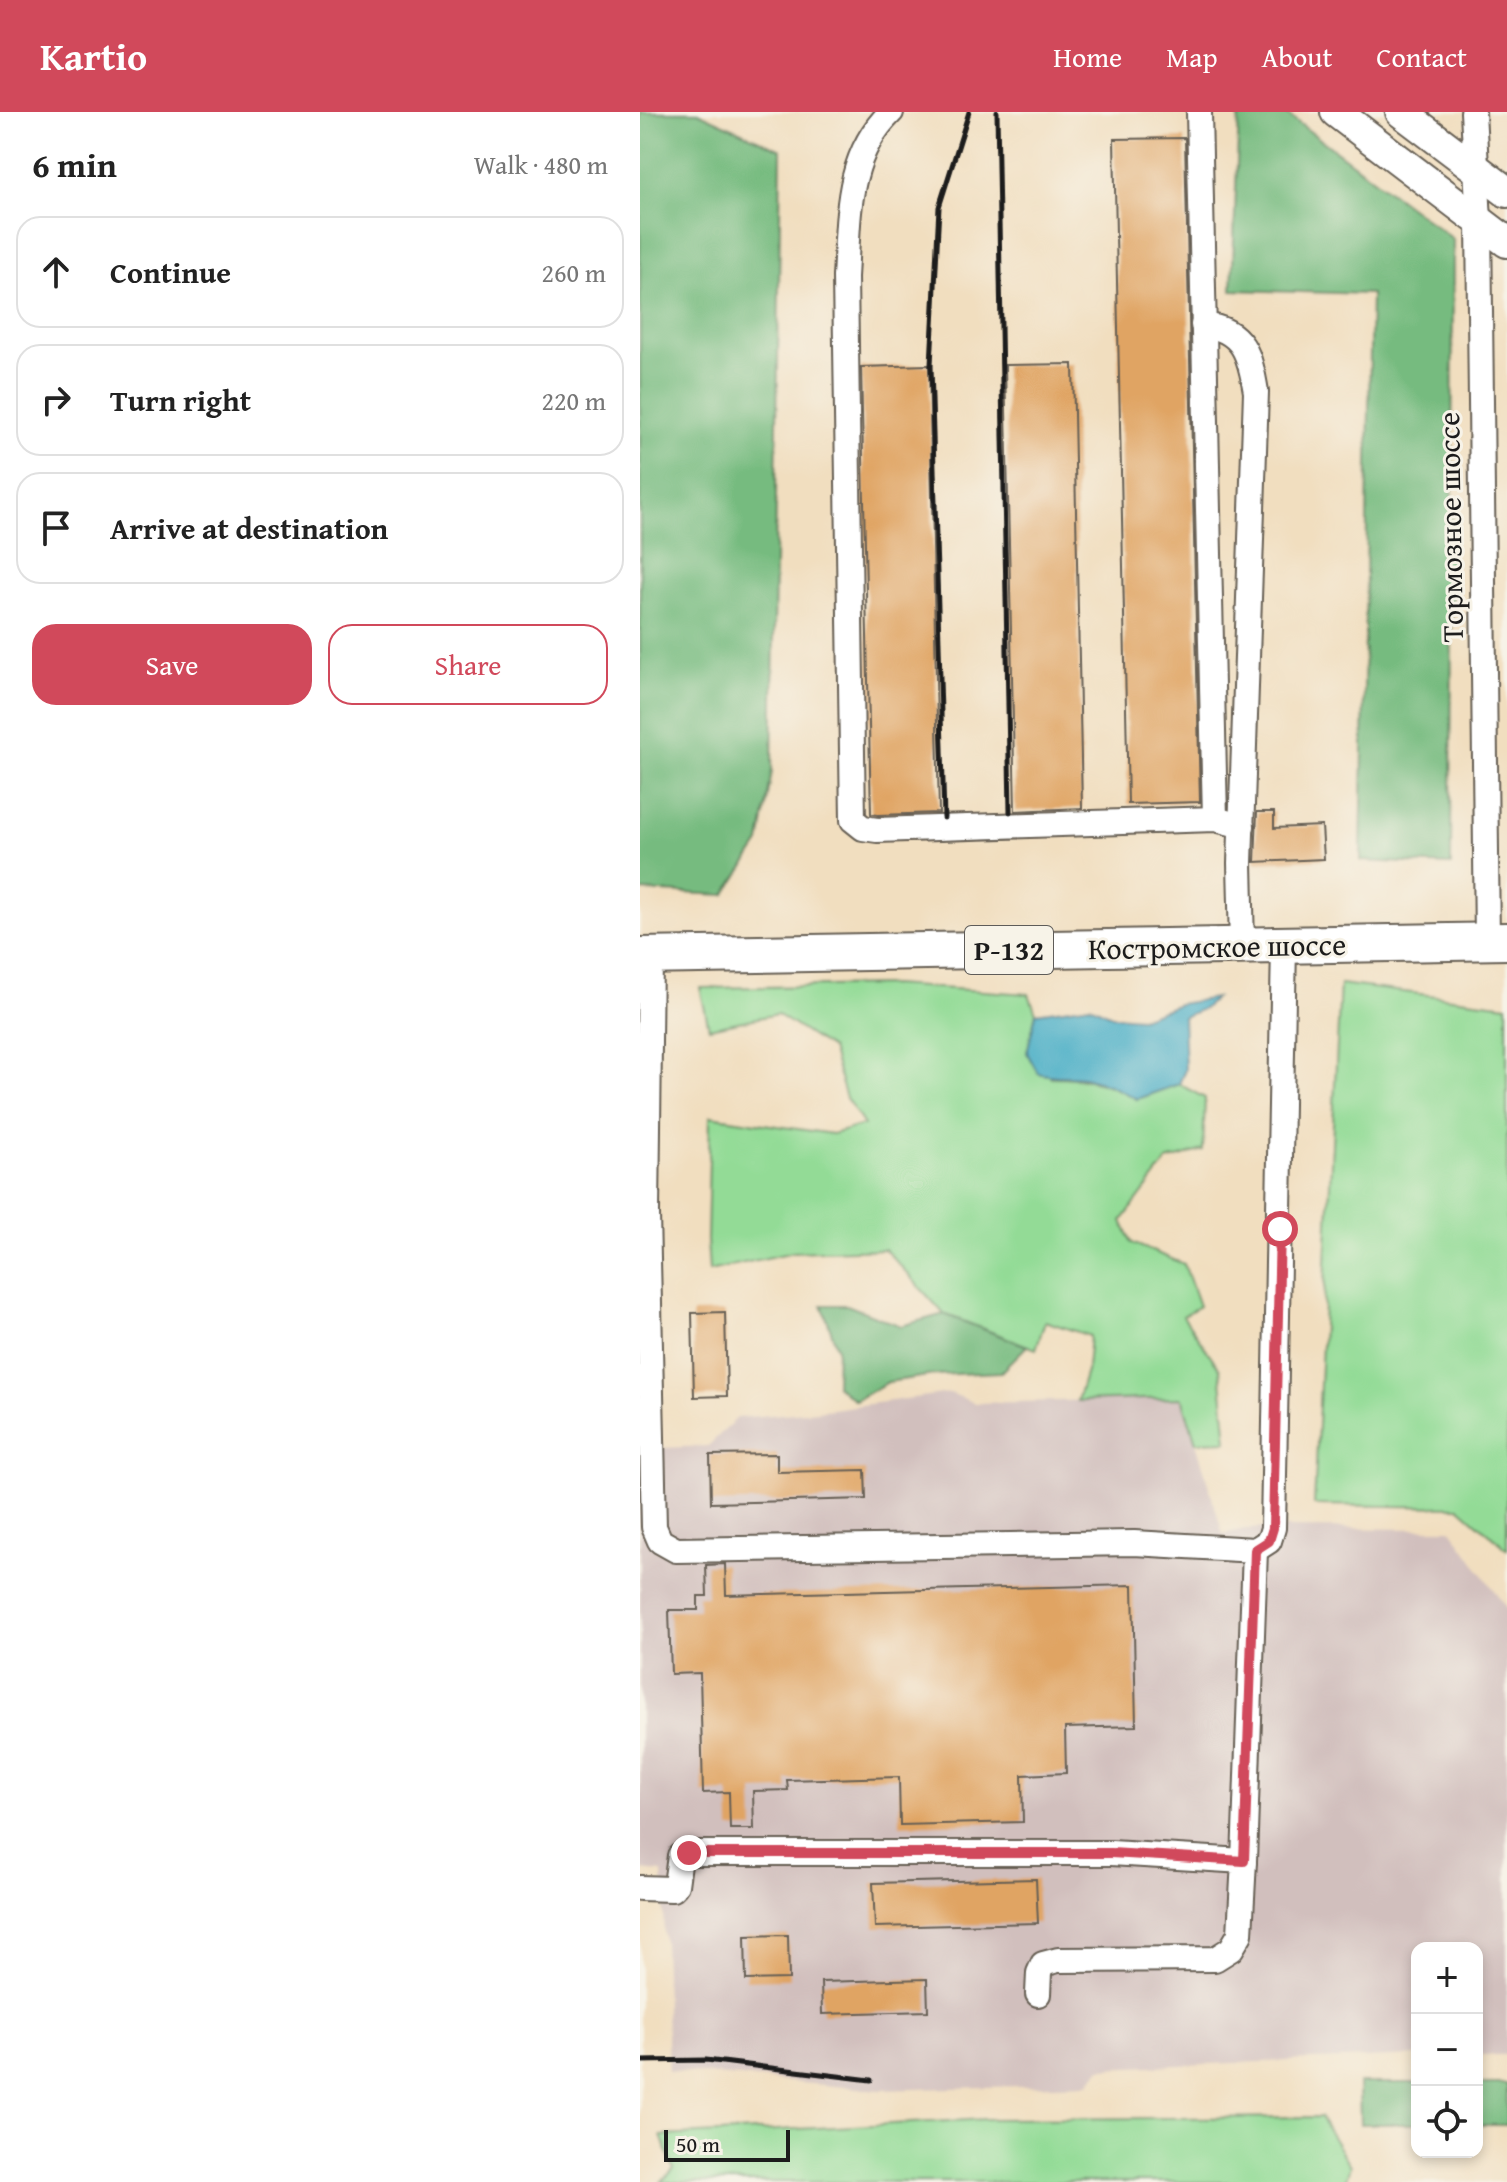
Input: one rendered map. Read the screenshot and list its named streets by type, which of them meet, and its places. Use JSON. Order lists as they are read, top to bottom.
{
  "streets": {
    "highway": ["Костромское шоссе", "Р-132"],
    "street": ["Тормозное шоссе"]
  },
  "crossings": [
    ["Тормозное шоссе", "Костромское шоссе"]
  ],
  "scale_bar": "50 m",
  "page": {
    "header": "Kartio",
    "nav": [
      "Home",
      "Map",
      "About",
      "Contact"
    ],
    "heading": ["6 min", "Walk · 480 m"],
    "list": [
      ["Continue", "260 m"],
      ["Turn right", "220 m"],
      "Arrive at destination"
    ],
    "buttons": ["Save", "Share"],
    "map_buttons": ["+", "−"],
    "scale": "50 m"
  }
}
